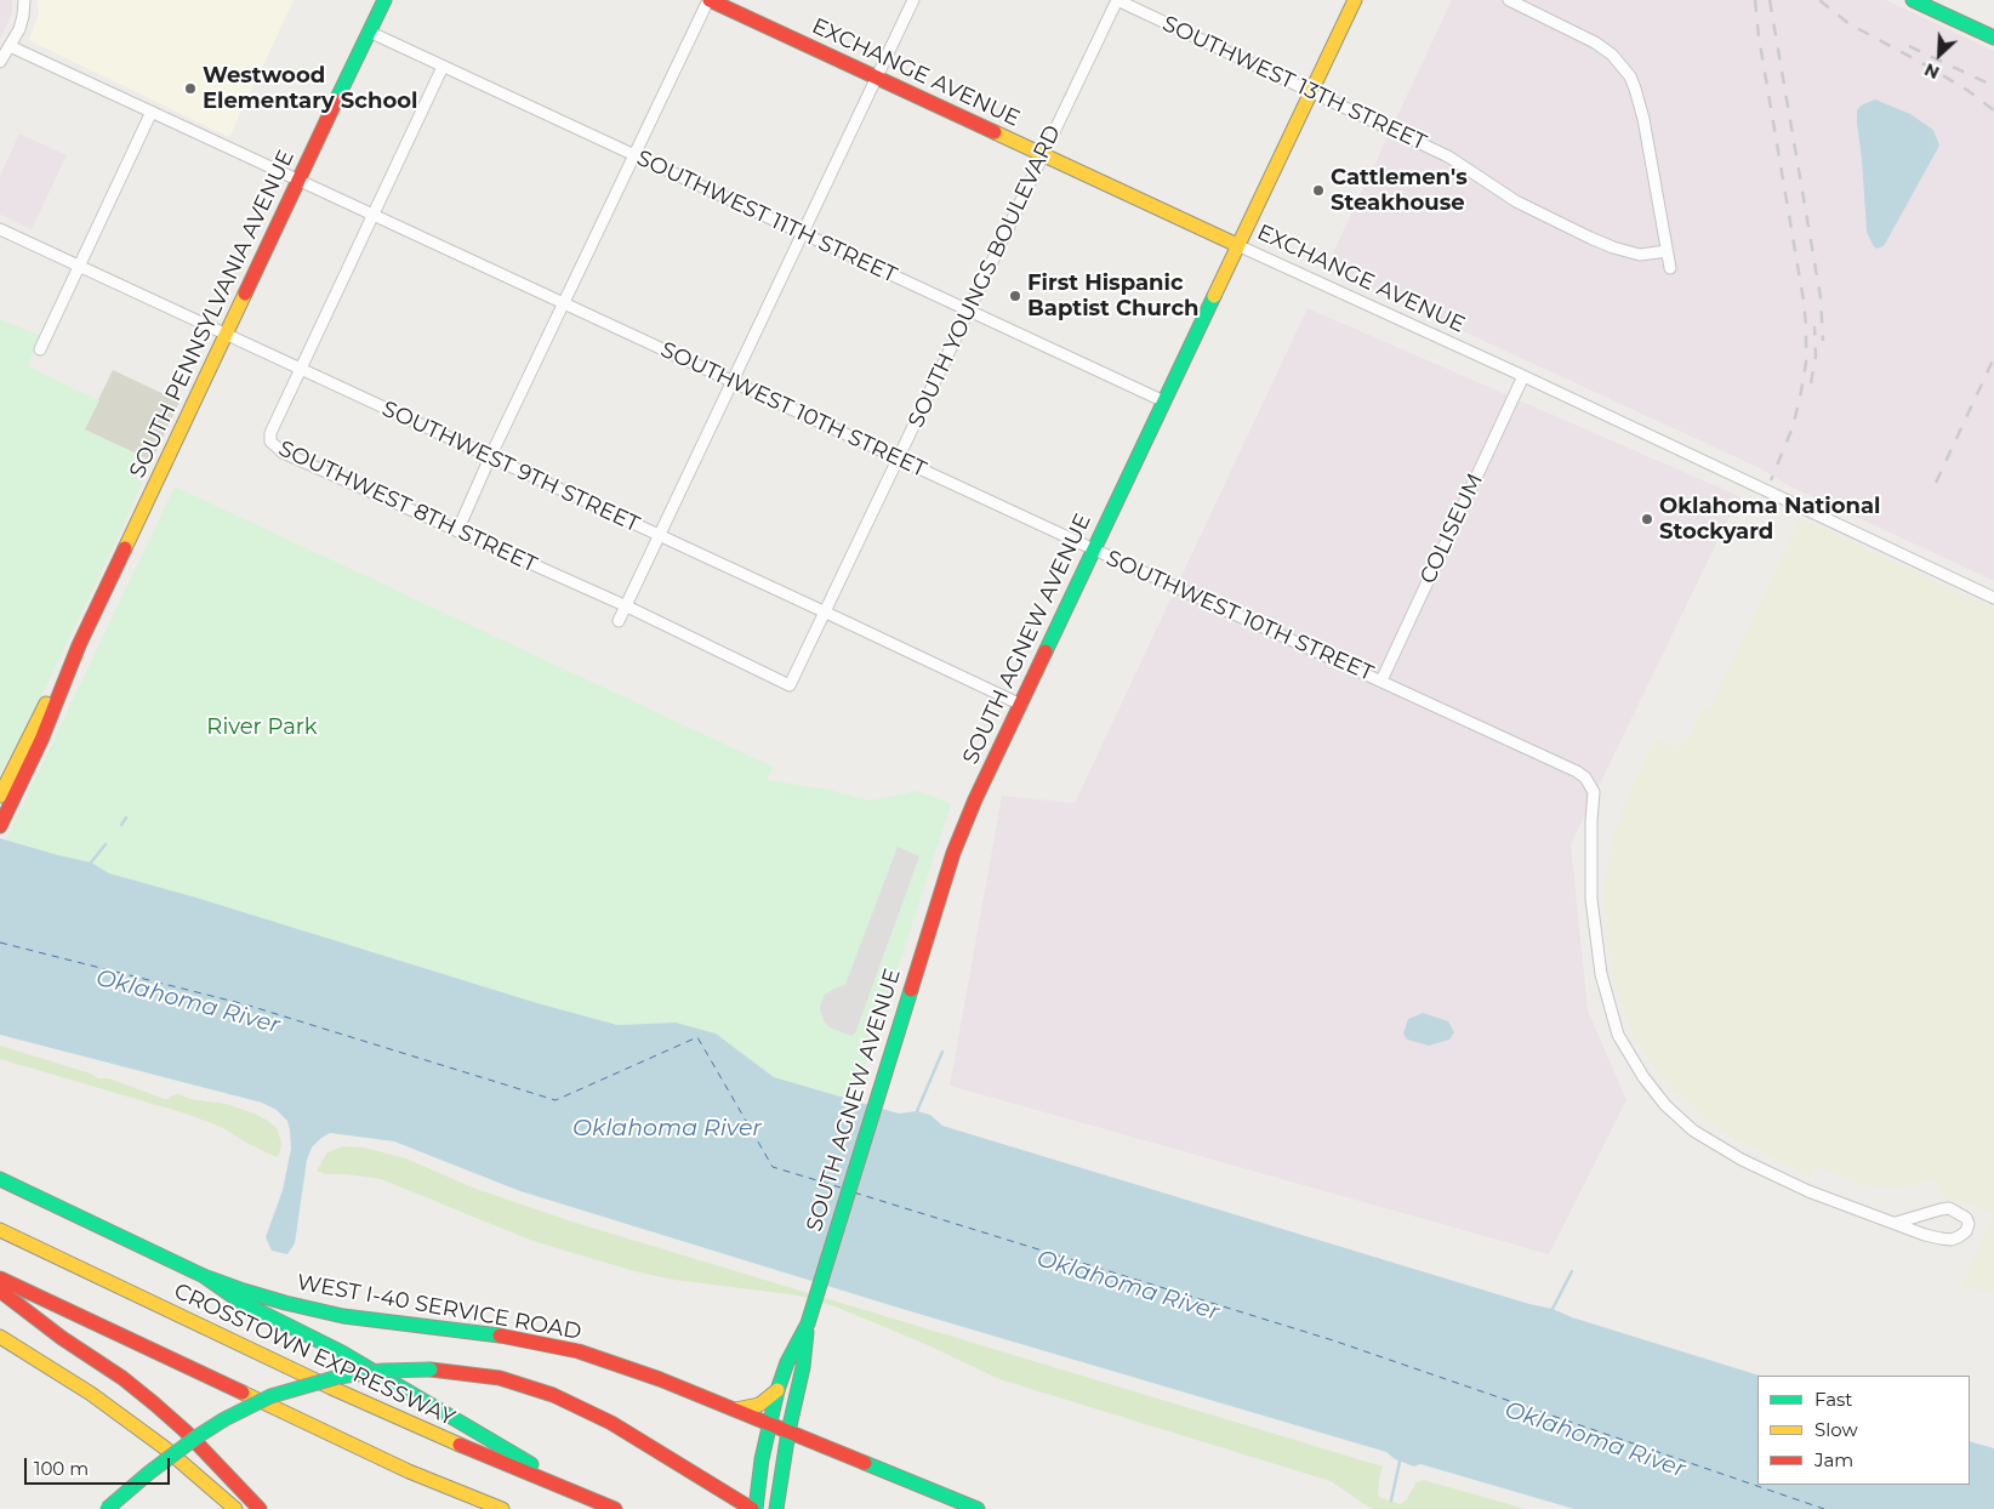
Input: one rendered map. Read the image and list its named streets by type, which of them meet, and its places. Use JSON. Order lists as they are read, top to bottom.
{
  "streets": {
    "main road": [
      "EXCHANGE AVENUE",
      "SOUTH PENNSYLVANIA AVENUE",
      "SOUTH AGNEW AVENUE",
      "WEST I-40 SERVICE ROAD",
      "CROSSTOWN EXPRESSWAY"
    ],
    "street": [
      "SOUTHWEST 13TH STREET",
      "SOUTHWEST 11TH STREET",
      "SOUTH YOUNGS BOULEVARD",
      "SOUTHWEST 10TH STREET",
      "SOUTHWEST 9TH STREET",
      "SOUTHWEST 8TH STREET",
      "COLISEUM"
    ]
  },
  "crossings": [
    ["EXCHANGE AVENUE", "SOUTH YOUNGS BOULEVARD"],
    ["EXCHANGE AVENUE", "COLISEUM"],
    ["EXCHANGE AVENUE", "SOUTH AGNEW AVENUE"],
    ["SOUTHWEST 13TH STREET", "SOUTH YOUNGS BOULEVARD"],
    ["SOUTHWEST 13TH STREET", "SOUTH AGNEW AVENUE"],
    ["SOUTHWEST 11TH STREET", "SOUTH YOUNGS BOULEVARD"],
    ["SOUTHWEST 11TH STREET", "SOUTH PENNSYLVANIA AVENUE"],
    ["SOUTHWEST 11TH STREET", "SOUTHWEST 8TH STREET"],
    ["SOUTHWEST 11TH STREET", "SOUTH AGNEW AVENUE"],
    ["SOUTH YOUNGS BOULEVARD", "SOUTHWEST 10TH STREET"],
    ["SOUTH YOUNGS BOULEVARD", "SOUTHWEST 9TH STREET"],
    ["SOUTH YOUNGS BOULEVARD", "SOUTHWEST 8TH STREET"],
    ["SOUTH PENNSYLVANIA AVENUE", "SOUTHWEST 10TH STREET"],
    ["SOUTH PENNSYLVANIA AVENUE", "SOUTHWEST 9TH STREET"],
    ["SOUTHWEST 10TH STREET", "SOUTHWEST 8TH STREET"],
    ["SOUTHWEST 10TH STREET", "COLISEUM"],
    ["SOUTHWEST 10TH STREET", "SOUTH AGNEW AVENUE"],
    ["SOUTHWEST 9TH STREET", "SOUTHWEST 8TH STREET"],
    ["SOUTHWEST 9TH STREET", "SOUTH AGNEW AVENUE"],
    ["SOUTH AGNEW AVENUE", "WEST I-40 SERVICE ROAD"]
  ],
  "water": ["Oklahoma River"],
  "parks": ["River Park"],
  "places": [
    "Westwood Elementary School",
    "Cattlemen's Steakhouse",
    "First Hispanic Baptist Church",
    "Oklahoma National Stockyard"
  ],
  "legend": ["Fast", "Slow", "Jam"],
  "scale_bar": "100 m",
  "north": "bottom left"
}
